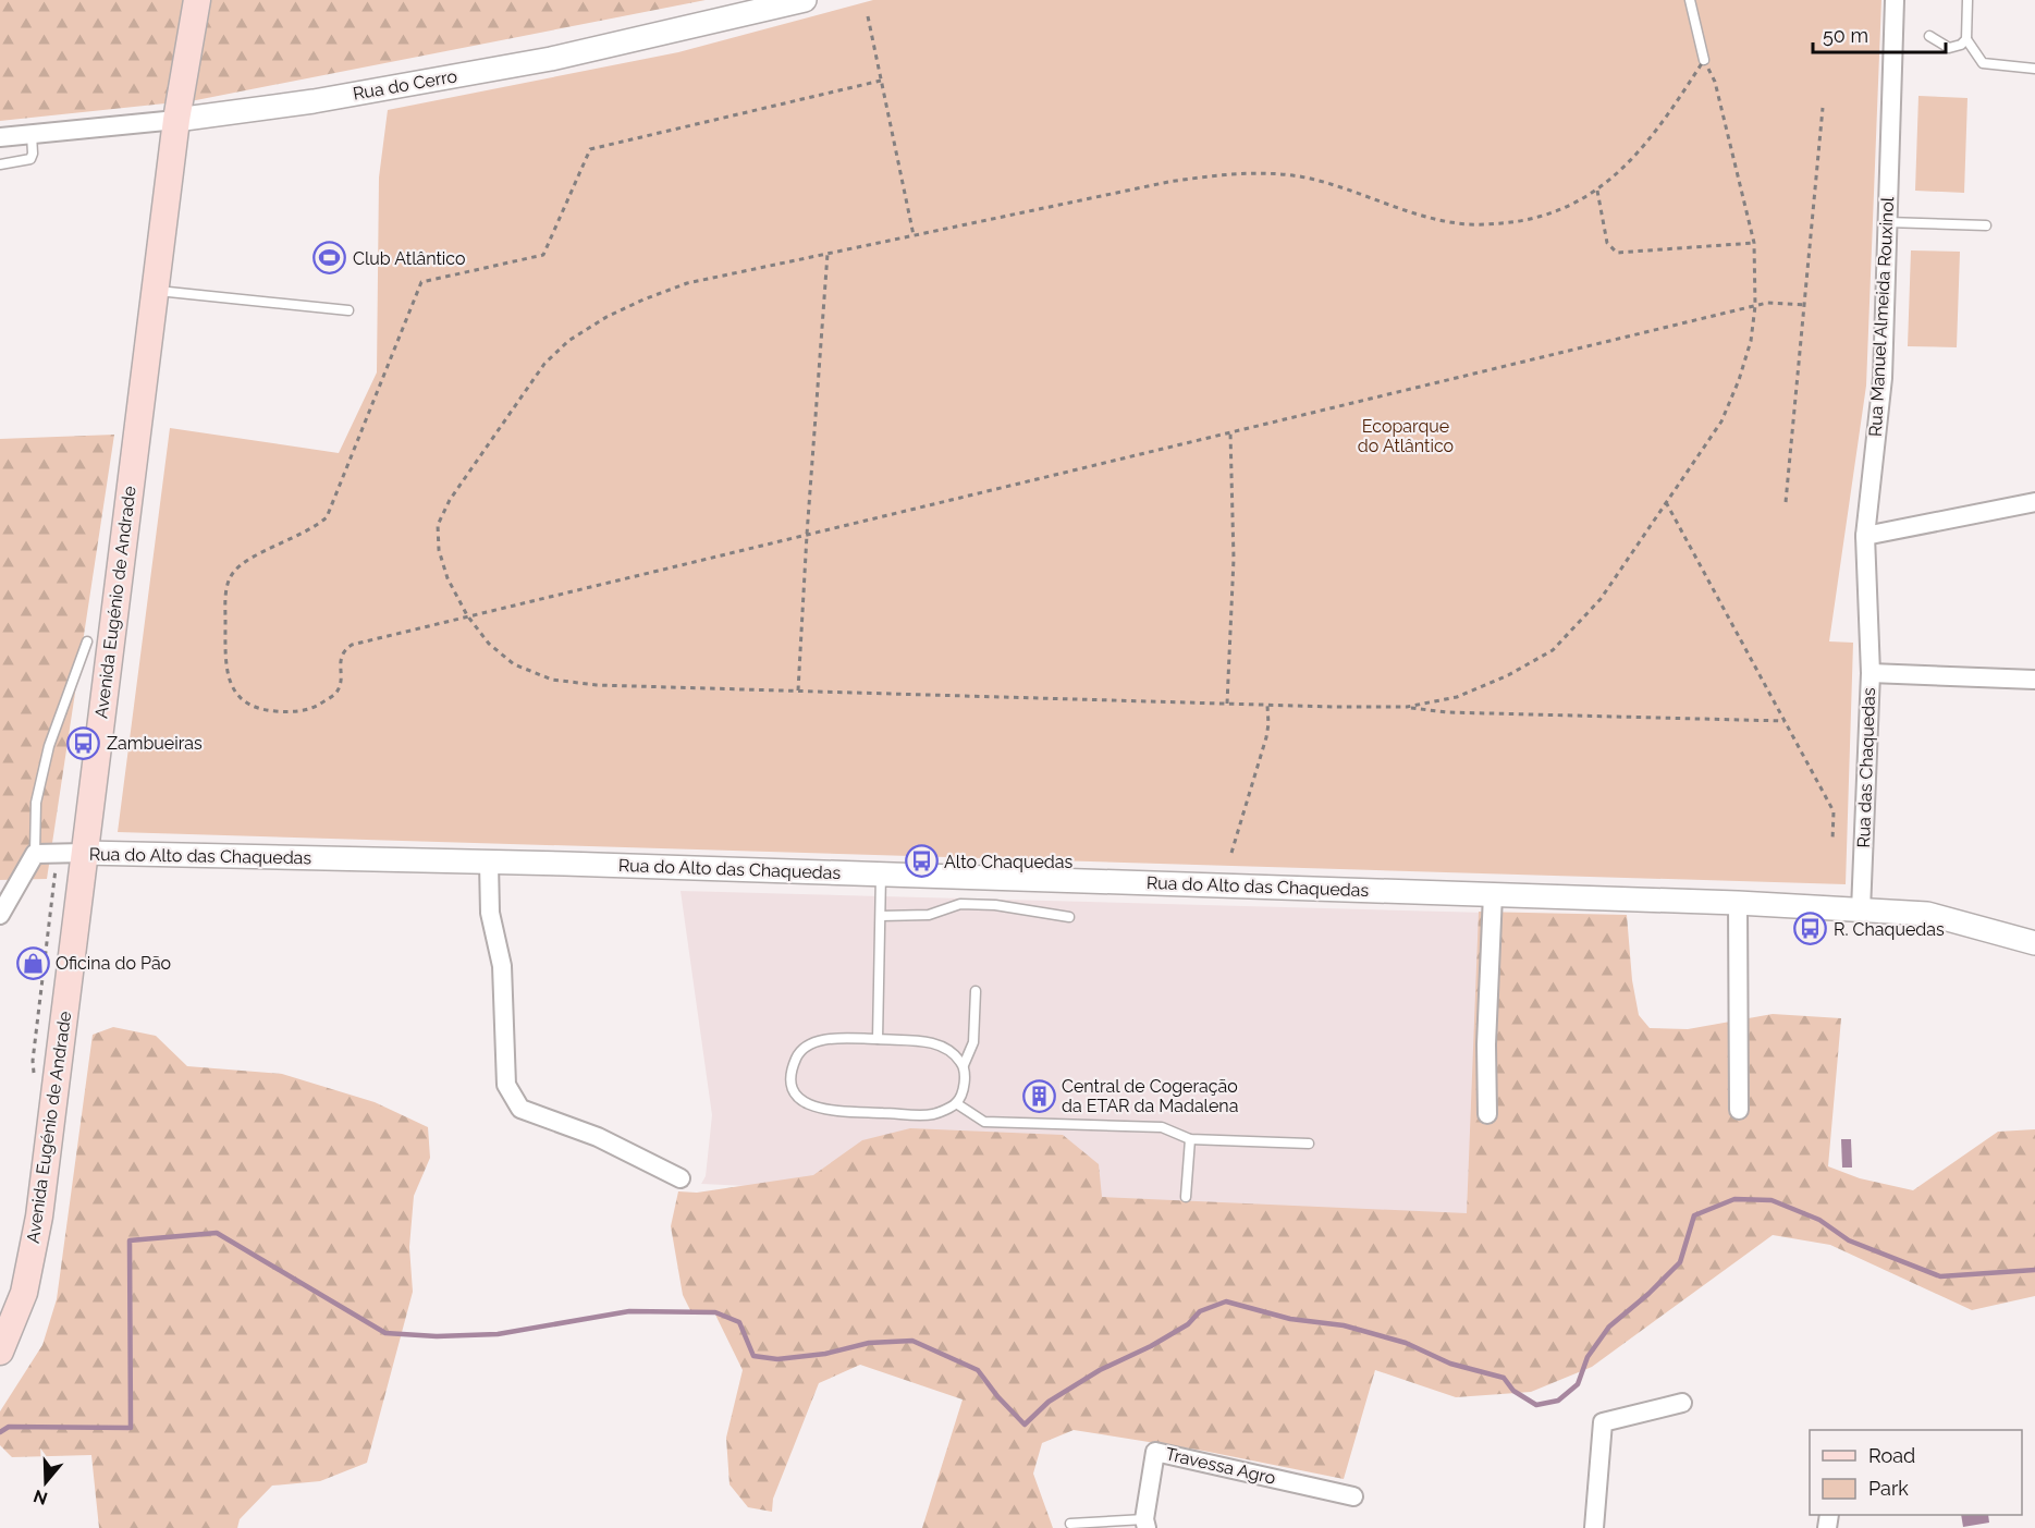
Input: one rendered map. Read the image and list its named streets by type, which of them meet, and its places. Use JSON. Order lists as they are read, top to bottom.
{
  "streets": {
    "main road": ["Avenida Eugénio de Andrade"],
    "street": [
      "Rua do Cerro",
      "Rua Manuel Almeida Rouxinol",
      "Rua das Chaquedas",
      "Rua do Alto das Chaquedas",
      "Travessa Agro"
    ]
  },
  "crossings": [
    ["Rua do Cerro", "Avenida Eugénio de Andrade"],
    ["Rua Manuel Almeida Rouxinol", "Rua das Chaquedas"],
    ["Avenida Eugénio de Andrade", "Rua do Alto das Chaquedas"],
    ["Rua das Chaquedas", "Rua do Alto das Chaquedas"]
  ],
  "parks": ["Ecoparque do Atlântico"],
  "places": {
    "sports": ["Club Atlântico"],
    "bus stop": ["Zambueiras", "Alto Chaquedas", "R. Chaquedas"],
    "shop": ["Oficina do Pão"],
    "building": ["Central de Cogeração da ETAR da Madalena"]
  },
  "legend": ["Road", "Park"],
  "scale_bar": "50 m",
  "north": "bottom"
}
